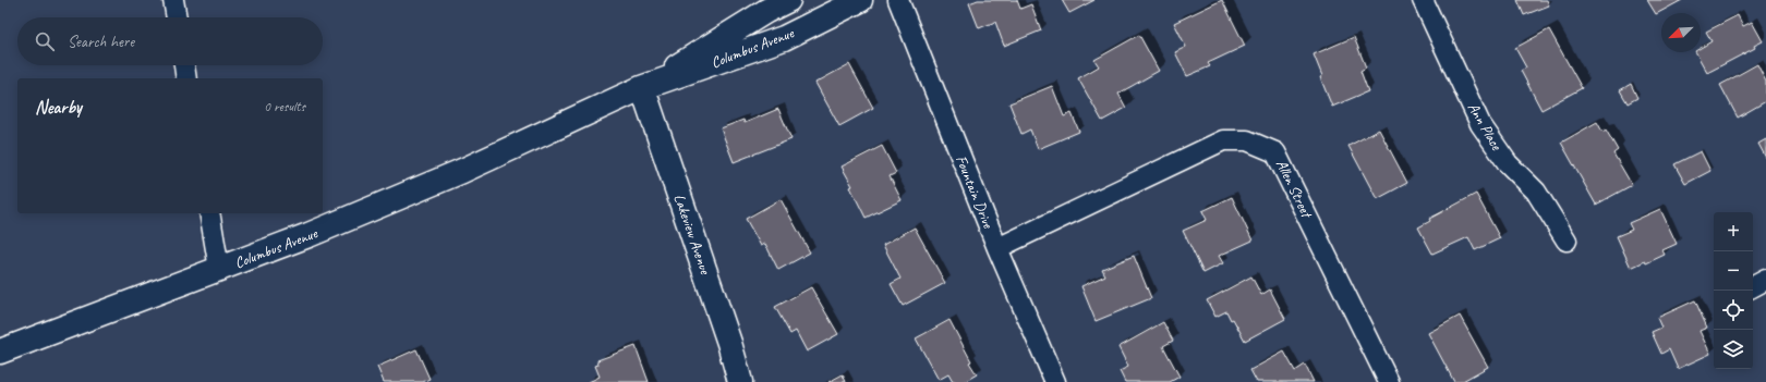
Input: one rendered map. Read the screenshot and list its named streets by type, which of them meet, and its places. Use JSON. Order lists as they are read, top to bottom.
{
  "streets": {
    "street": [
      "Columbus Avenue",
      "Ann Place",
      "Allen Street",
      "Fountain Drive",
      "Lakeview Avenue"
    ]
  },
  "crossings": [
    ["Columbus Avenue", "Lakeview Avenue"],
    ["Allen Street", "Fountain Drive"]
  ],
  "north": "bottom left",
  "page": {
    "search": "Search here",
    "heading": ["Nearby", "0 results"],
    "map_buttons": ["+", "−"]
  }
}
